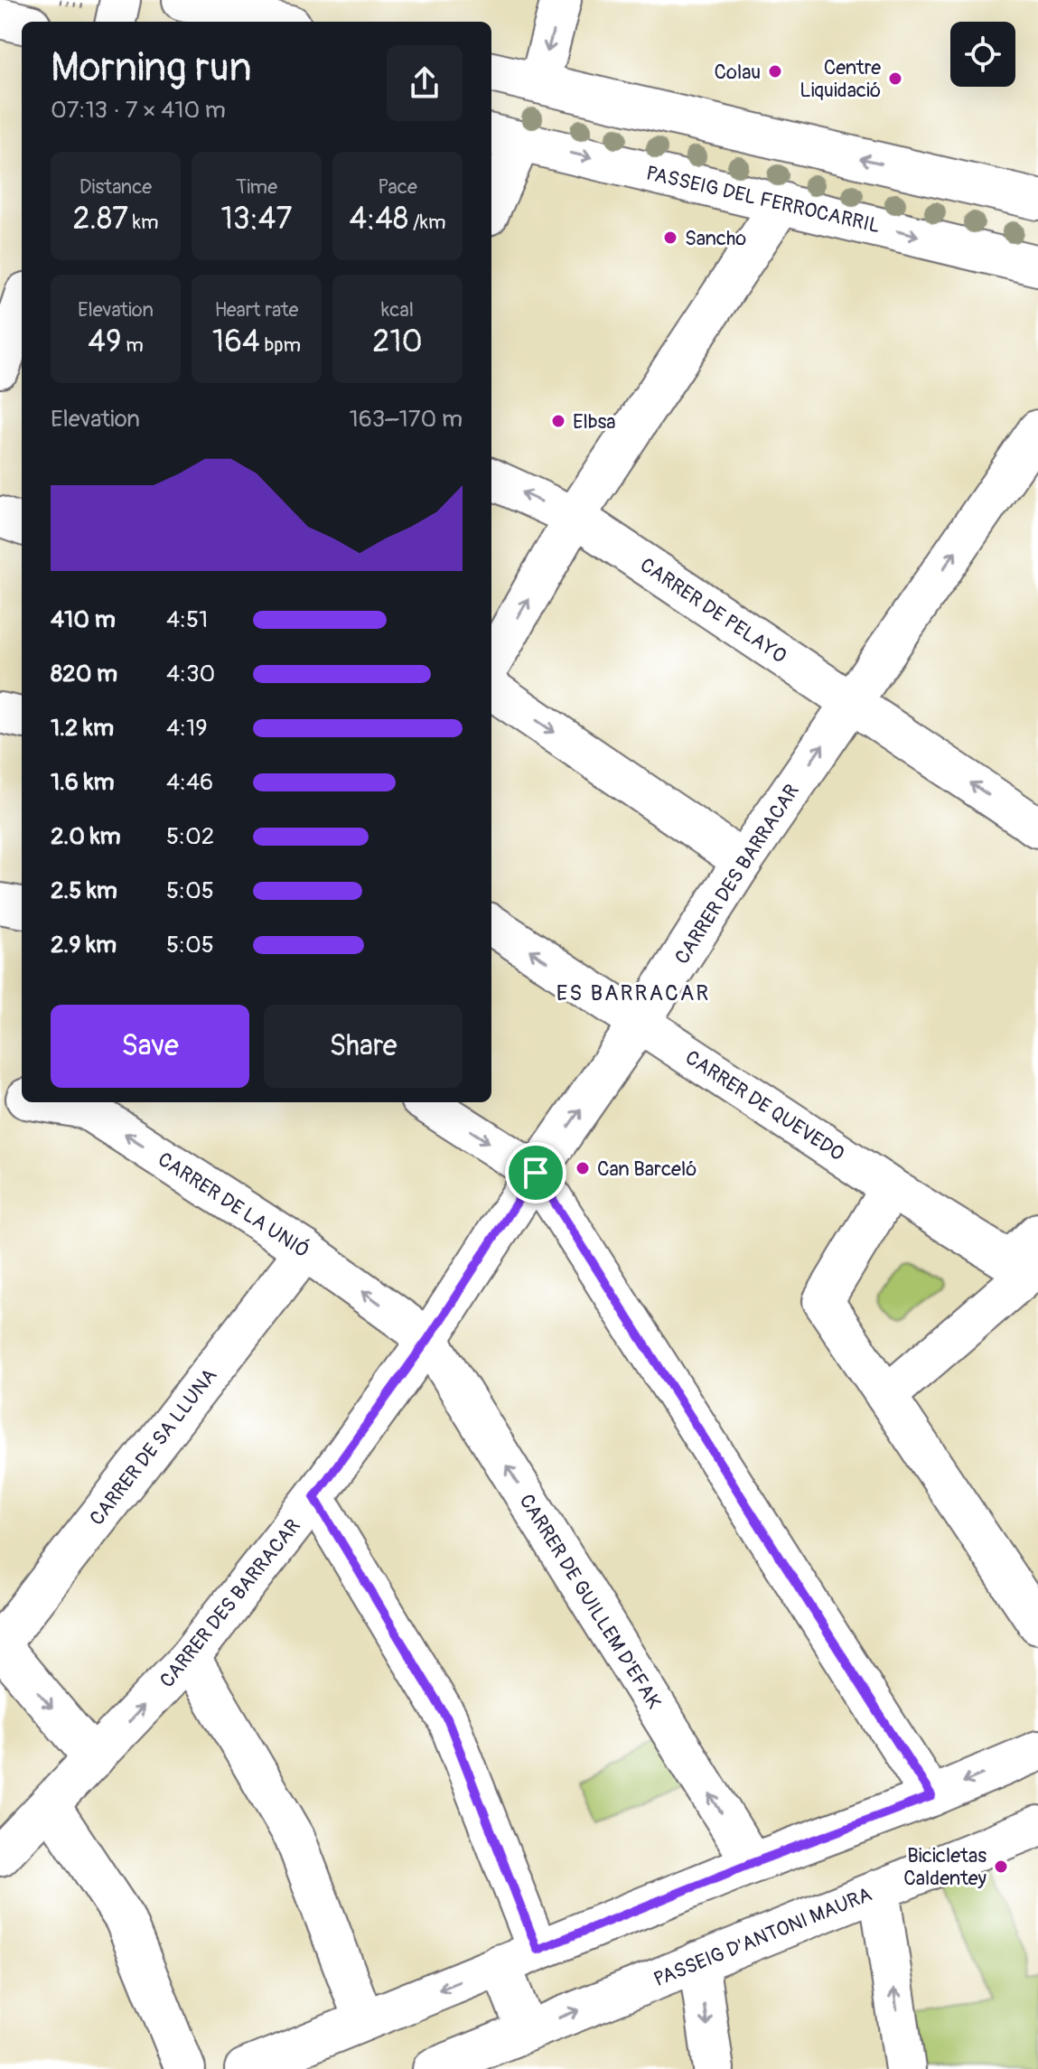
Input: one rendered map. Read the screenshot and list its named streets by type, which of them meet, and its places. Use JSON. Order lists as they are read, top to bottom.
{
  "streets": {
    "street": [
      "PASSEIG DEL FERROCARRIL",
      "CARRER DE PELAYO",
      "CARRER DES BARRACAR",
      "CARRER DE QUEVEDO",
      "CARRER DE LA UNIÓ",
      "CARRER DE SA LLUNA",
      "CARRER DE GUILLEM D'EFAK",
      "PASSEIG D'ANTONI MAURA"
    ]
  },
  "crossings": [
    ["CARRER DE PELAYO", "CARRER DES BARRACAR"],
    ["CARRER DES BARRACAR", "CARRER DE QUEVEDO"],
    ["CARRER DES BARRACAR", "CARRER DE LA UNIÓ"],
    ["CARRER DES BARRACAR", "CARRER DE GUILLEM D'EFAK"],
    ["CARRER DE LA UNIÓ", "CARRER DE SA LLUNA"],
    ["CARRER DE LA UNIÓ", "CARRER DE GUILLEM D'EFAK"]
  ],
  "one_way": ["CARRER DE PELAYO"],
  "districts": ["ES BARRACAR"],
  "places": [
    "Colau",
    "Centre Liquidació",
    "Sancho",
    "Elbsa",
    "Can Barceló",
    "Bicicletas Caldentey"
  ],
  "page": {
    "heading": ["Morning run", "07:13 · 7 × 410 m"],
    "stats": [
      ["Distance", "2.87 km"],
      ["Time", "13:47"],
      ["Pace", "4:48 /km"],
      ["Elevation", "49 m"],
      ["Heart rate", "164 bpm"],
      ["kcal", "210"]
    ],
    "chart": ["Elevation", "163–170 m"],
    "list": [
      {
        "name": "410 m",
        "note": "4:51"
      },
      {
        "name": "820 m",
        "note": "4:30"
      },
      {
        "name": "1.2 km",
        "note": "4:19"
      },
      {
        "name": "1.6 km",
        "note": "4:46"
      },
      {
        "name": "2.0 km",
        "note": "5:02"
      },
      {
        "name": "2.5 km",
        "note": "5:05"
      },
      {
        "name": "2.9 km",
        "note": "5:05"
      }
    ],
    "buttons": ["Save", "Share"]
  }
}
